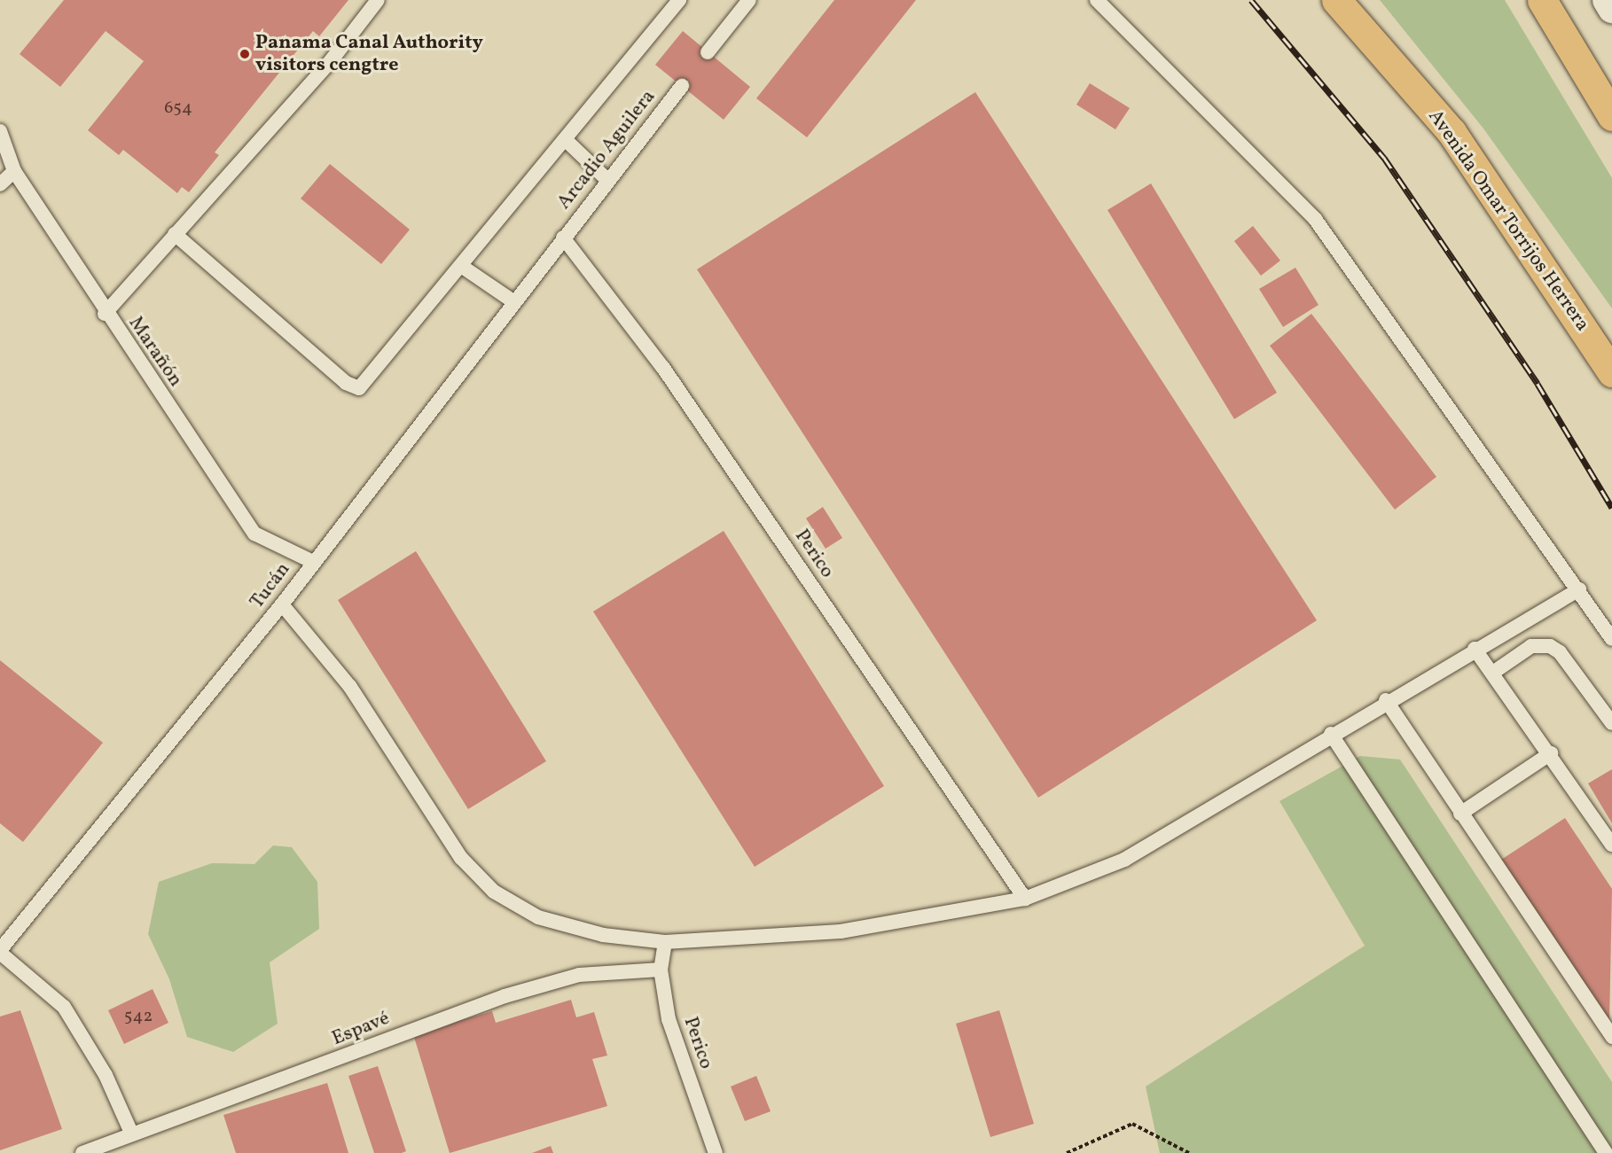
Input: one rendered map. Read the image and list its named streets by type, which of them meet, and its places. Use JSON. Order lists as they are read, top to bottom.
{
  "streets": {
    "main road": ["Avenida Omar Torrijos Herrera"],
    "lane": [
      "Arcadio Aguilera",
      "Marañón",
      "Perico",
      "Tucán",
      "Espavé"
    ]
  },
  "crossings": [
    ["Arcadio Aguilera", "Perico"],
    ["Arcadio Aguilera", "Tucán"],
    ["Marañón", "Tucán"],
    ["Perico", "Tucán"],
    ["Perico", "Espavé"]
  ],
  "places": ["Panama Canal Authority visitors cengtre"],
  "house_numbers": ["654", "542"]
}
